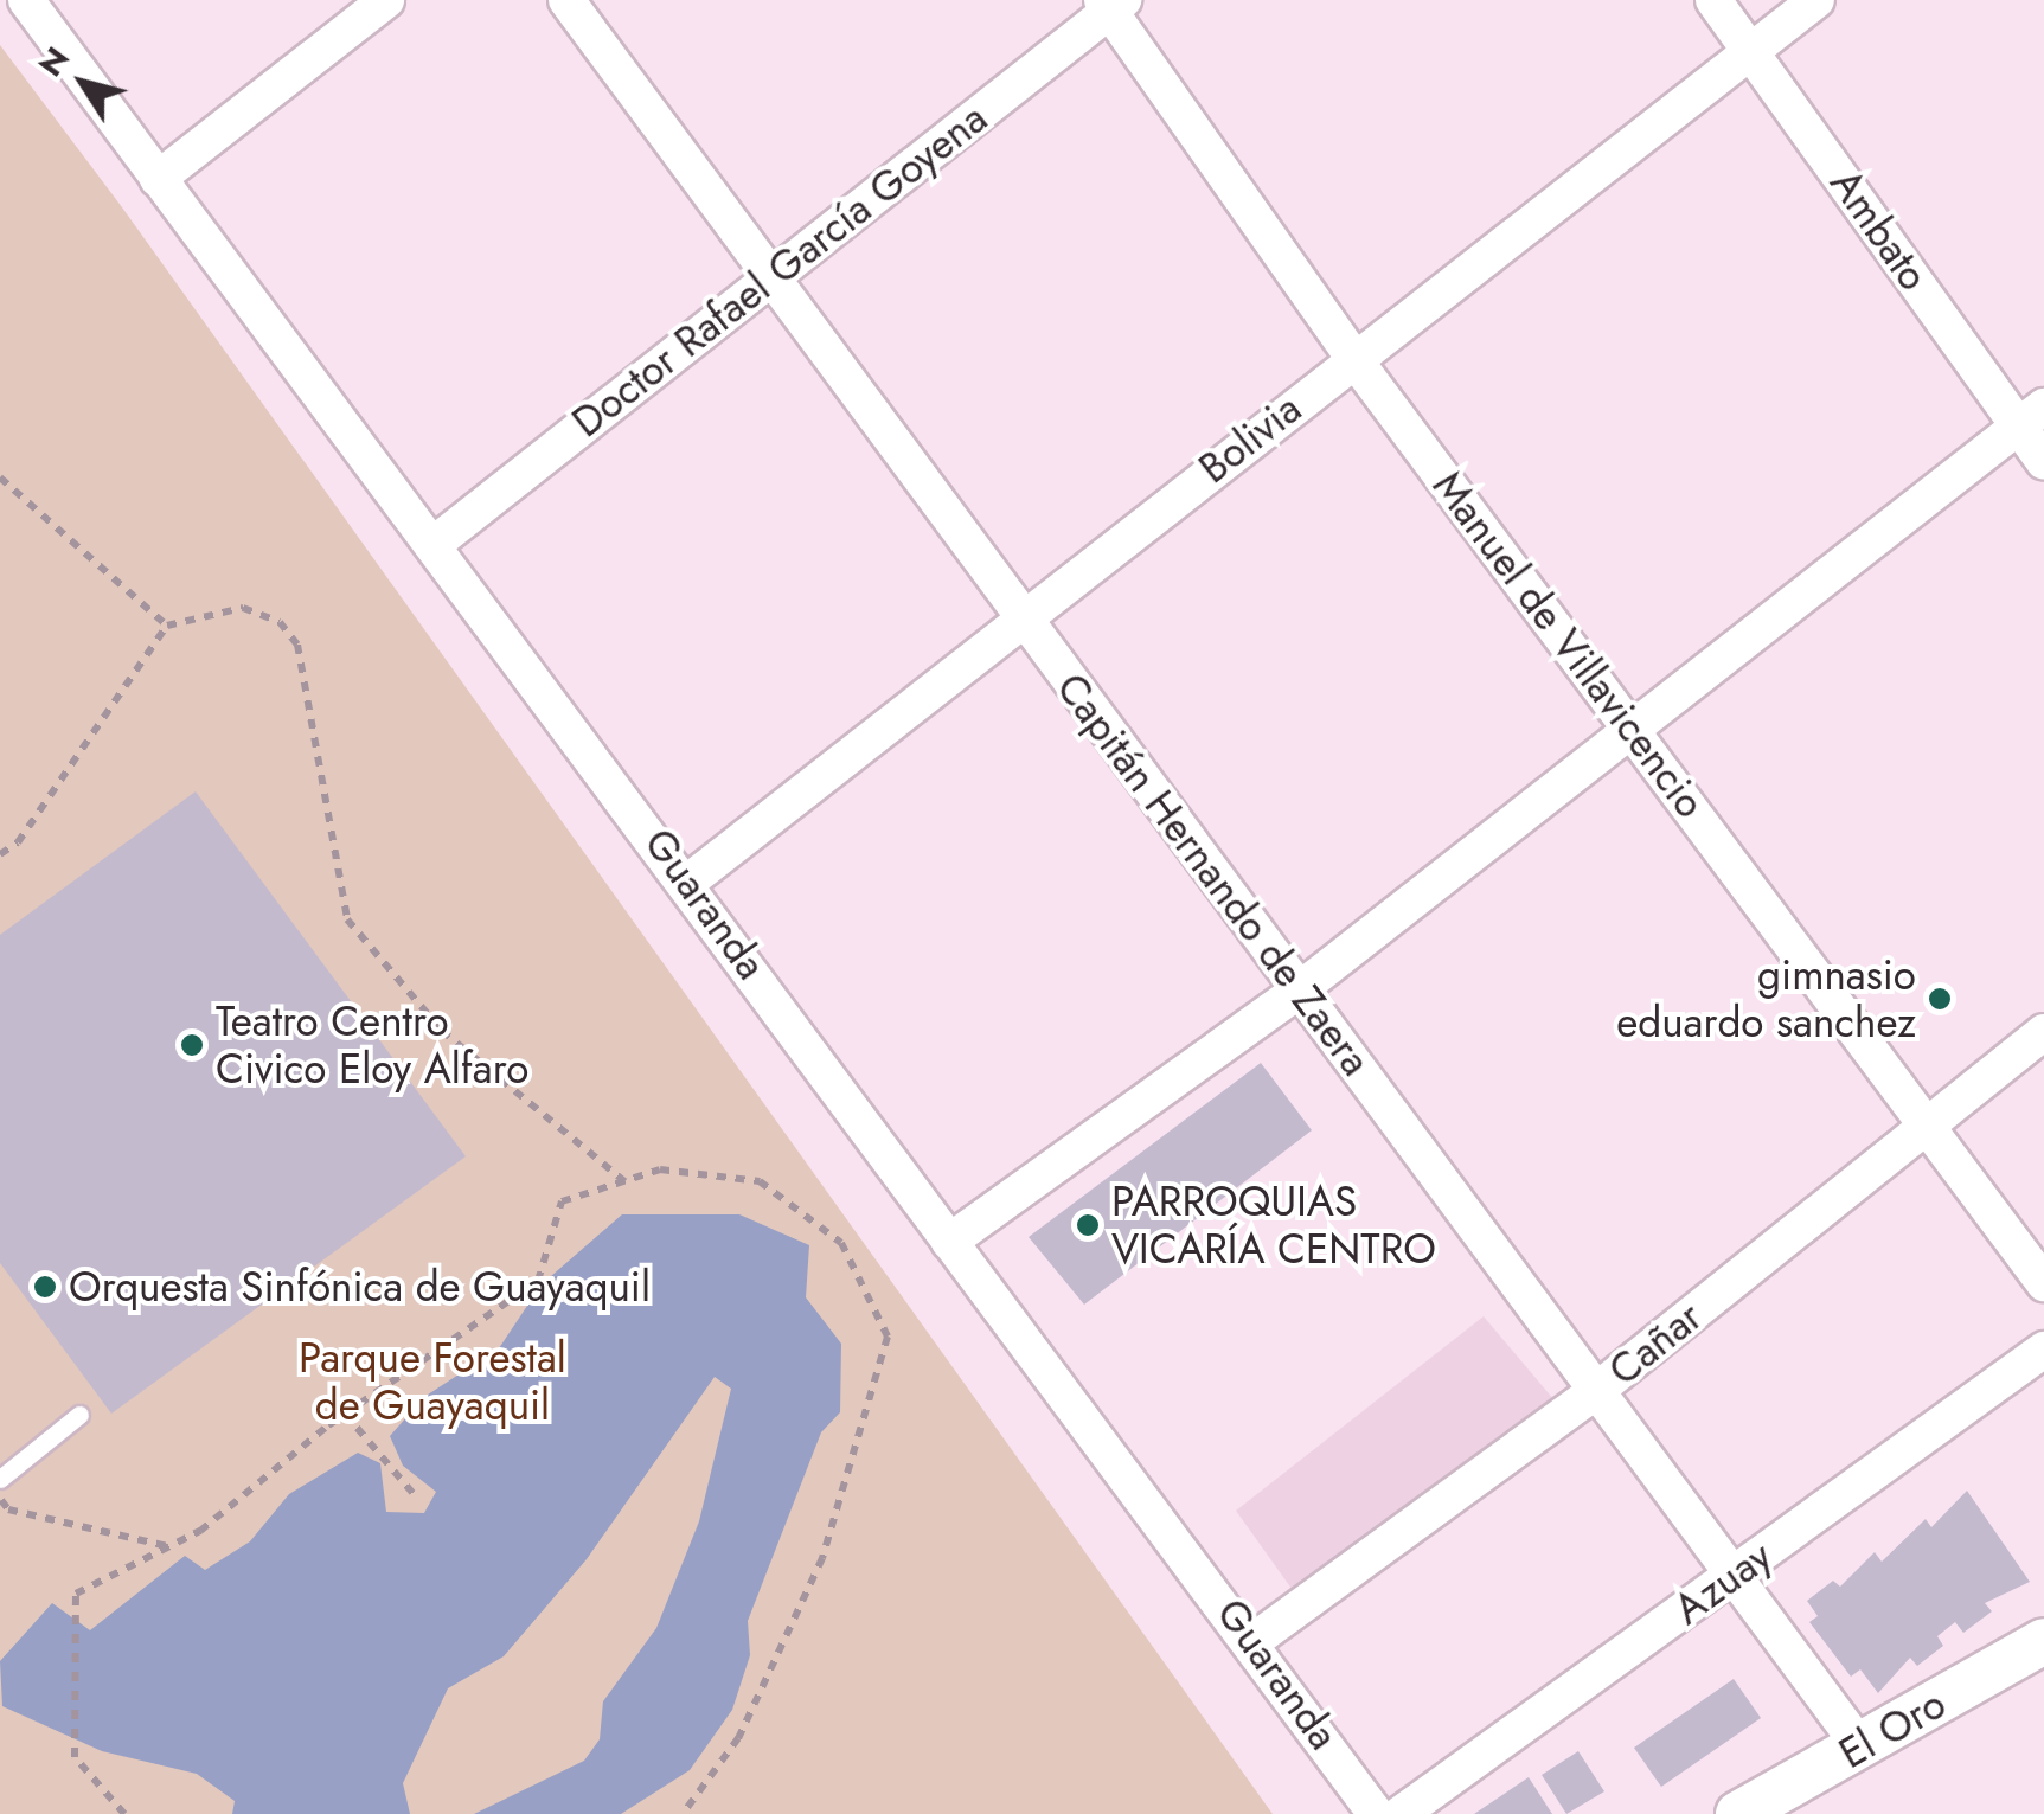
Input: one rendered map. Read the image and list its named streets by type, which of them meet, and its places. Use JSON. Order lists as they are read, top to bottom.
{
  "streets": {
    "street": [
      "Ambato",
      "Doctor Rafael García Goyena",
      "Bolivia",
      "Manuel de Villavicencio",
      "Capitán Hernando de Zaera",
      "Guaranda",
      "Cañar",
      "Azuay",
      "El Oro"
    ]
  },
  "crossings": [
    ["Ambato", "Bolivia"],
    ["Doctor Rafael García Goyena", "Manuel de Villavicencio"],
    ["Doctor Rafael García Goyena", "Capitán Hernando de Zaera"],
    ["Doctor Rafael García Goyena", "Guaranda"],
    ["Bolivia", "Manuel de Villavicencio"],
    ["Bolivia", "Capitán Hernando de Zaera"],
    ["Bolivia", "Guaranda"],
    ["Manuel de Villavicencio", "Cañar"],
    ["Capitán Hernando de Zaera", "Cañar"],
    ["Capitán Hernando de Zaera", "Azuay"],
    ["Capitán Hernando de Zaera", "El Oro"],
    ["Guaranda", "Cañar"]
  ],
  "parks": ["Parque Forestal de Guayaquil"],
  "places": [
    "gimnasio eduardo sanchez",
    "Teatro Centro Civico Eloy Alfaro",
    "PARROQUIAS VICARÍA CENTRO",
    "Orquesta Sinfónica de Guayaquil"
  ],
  "north": "top left"
}
